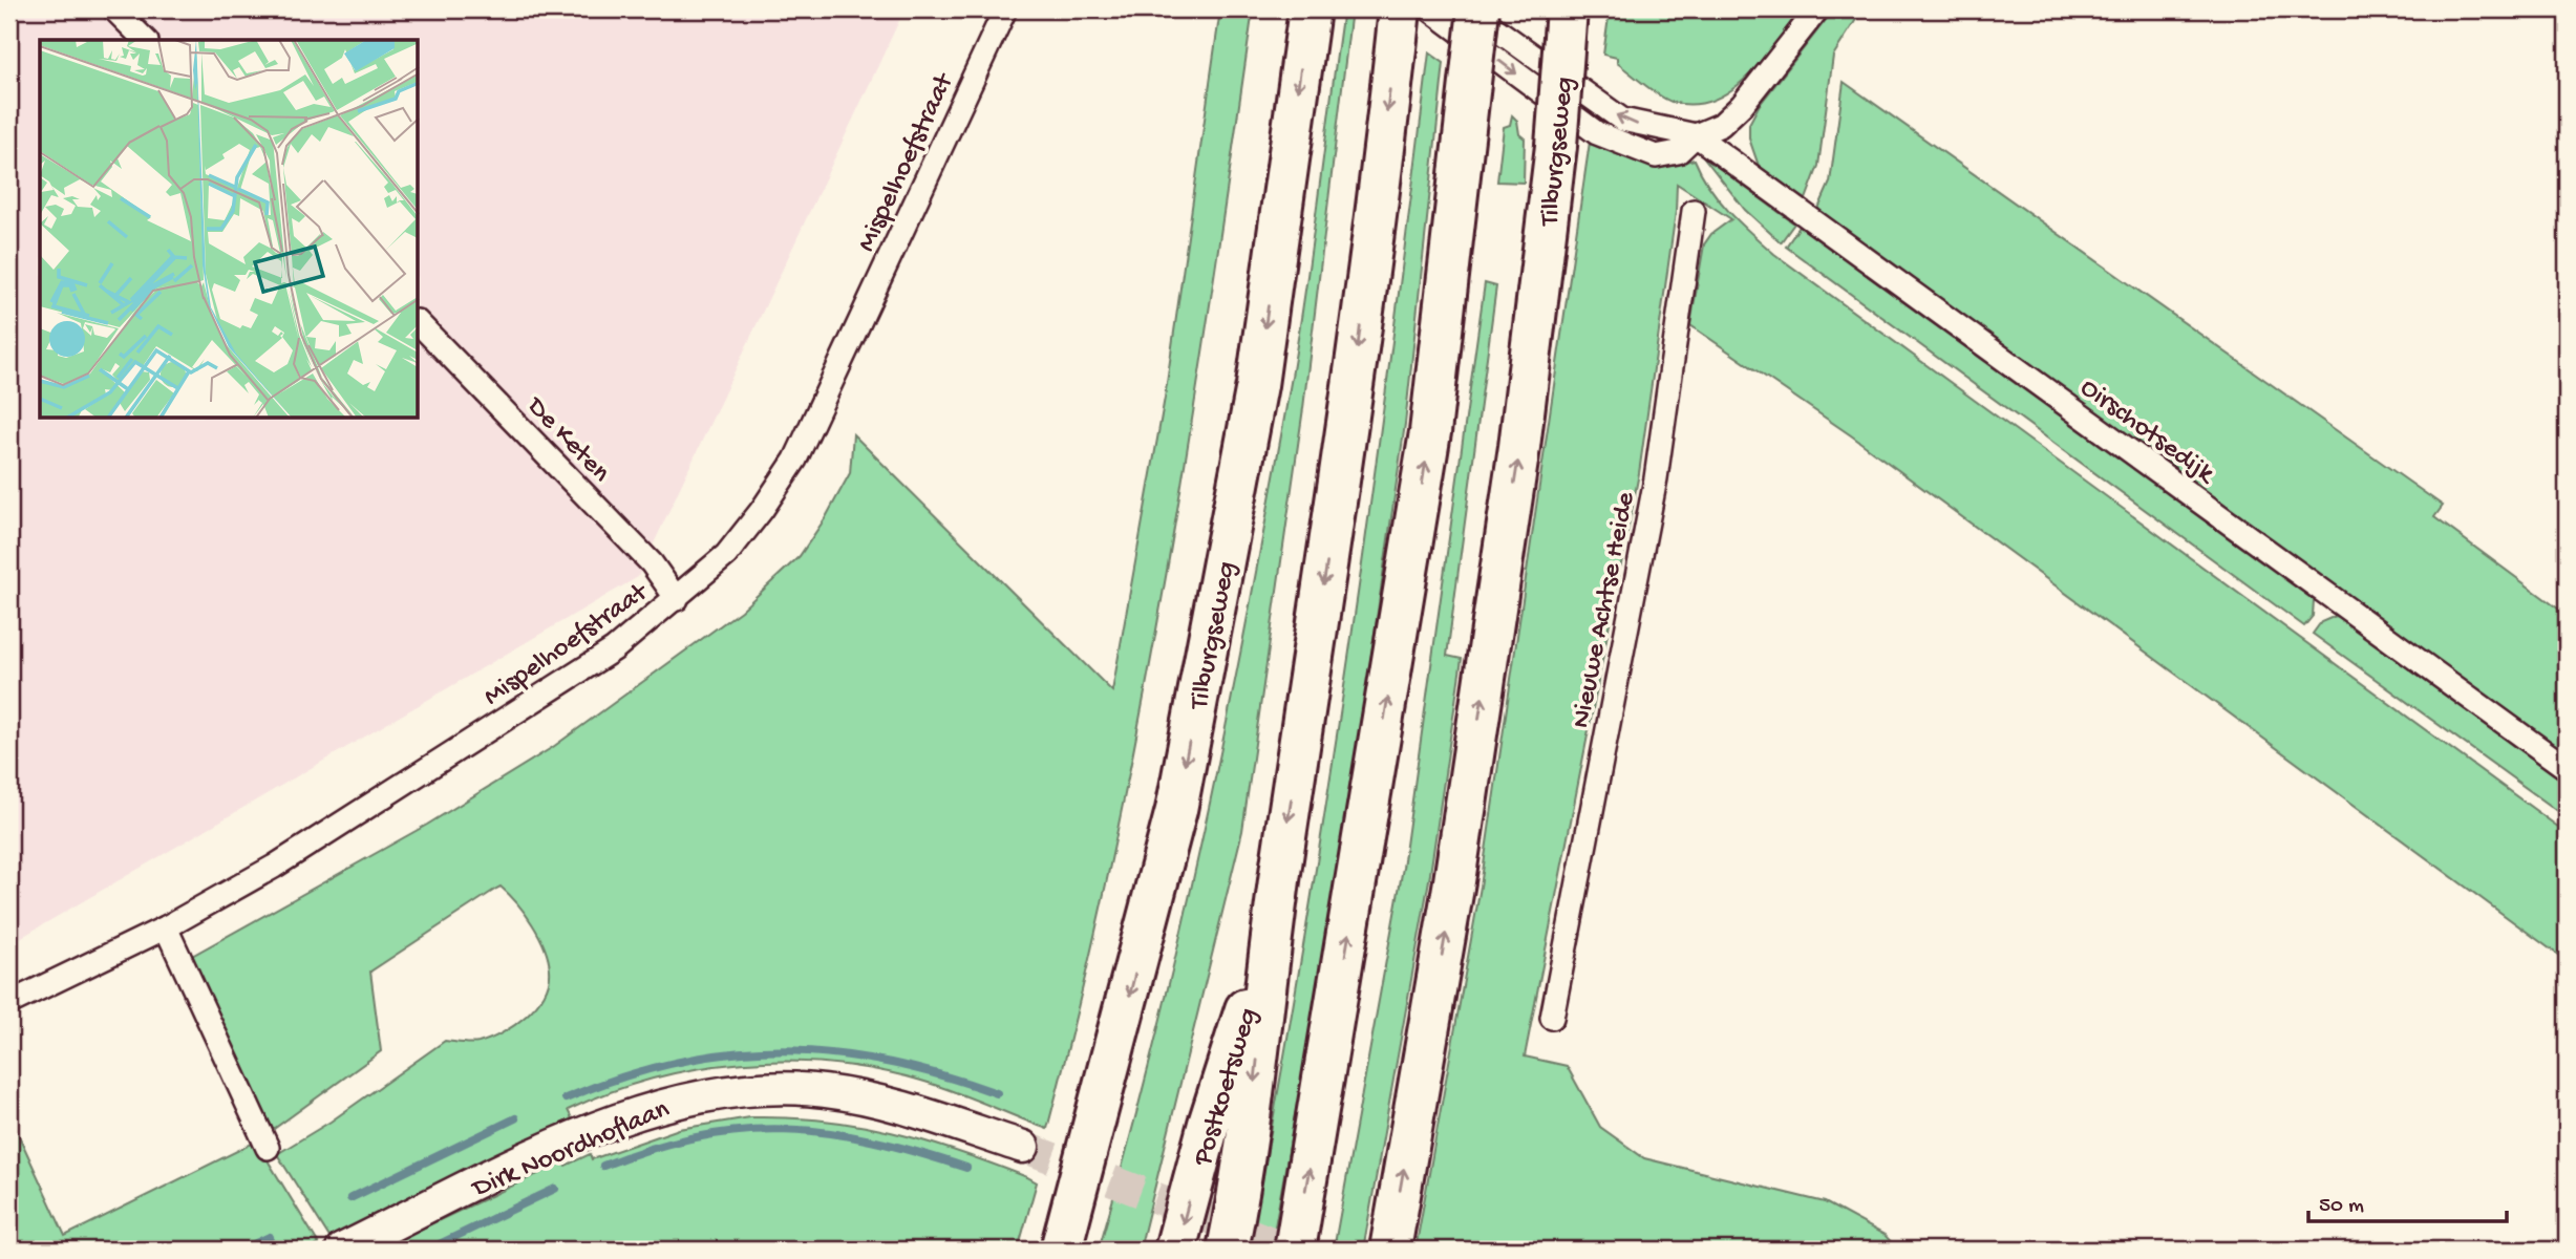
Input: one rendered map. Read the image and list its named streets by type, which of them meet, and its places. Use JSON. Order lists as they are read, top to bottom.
{
  "streets": {
    "highway": ["Tilburgseweg", "Postkoetsweg"],
    "street": [
      "Mispelhoefstraat",
      "Oirschotsedijk",
      "De Keten",
      "Nieuwe Achtse Heide",
      "Dirk Noordhoflaan"
    ]
  },
  "crossings": [
    ["Mispelhoefstraat", "De Keten"]
  ],
  "scale_bar": "50 m"
}
